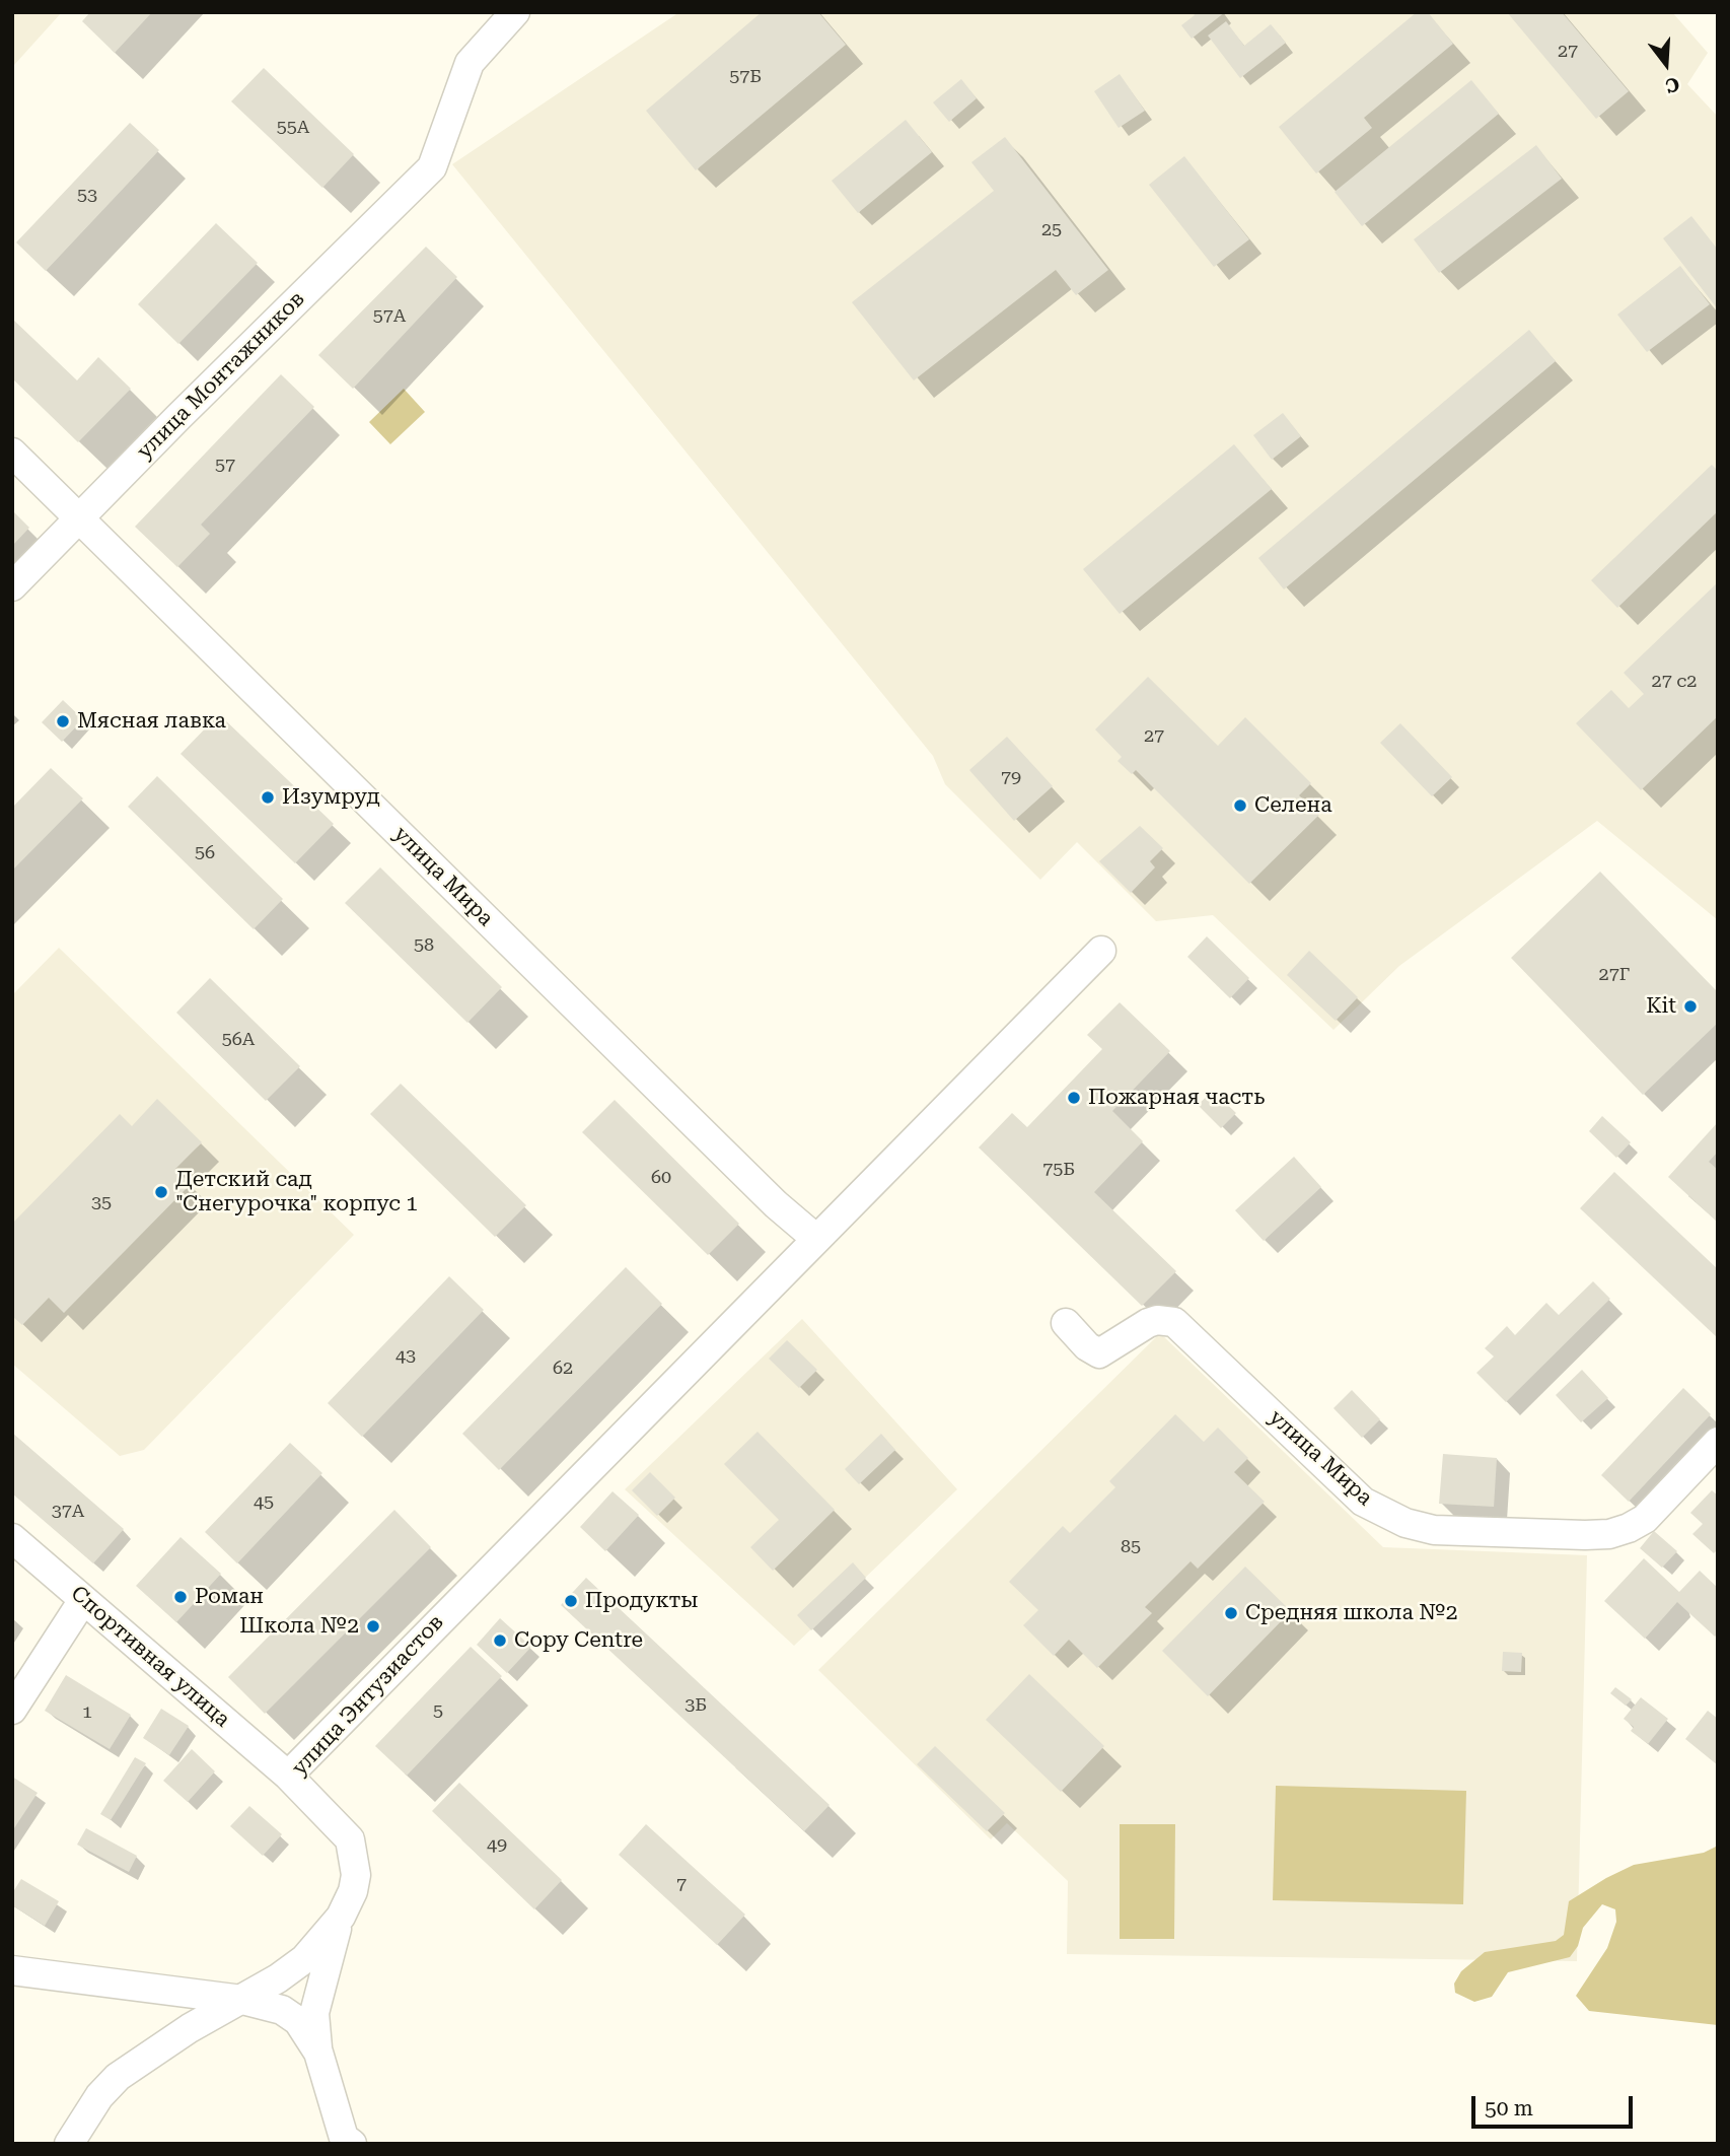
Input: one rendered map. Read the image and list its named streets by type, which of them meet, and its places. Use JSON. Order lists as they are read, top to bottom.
{
  "streets": {
    "street": [
      "улица Монтажников",
      "улица Мира",
      "Спортивная улица",
      "улица Энтузиастов"
    ]
  },
  "crossings": [
    ["улица Монтажников", "улица Мира"],
    ["улица Мира", "улица Энтузиастов"],
    ["Спортивная улица", "улица Энтузиастов"]
  ],
  "places": [
    "Мясная лавка",
    "Изумруд",
    "Селена",
    "Kit",
    "Пожарная часть",
    "Детский сад \"Снегурочка\" корпус 1",
    "Роман",
    "Продукты",
    "Средняя школа №2",
    "Школа №2",
    "Copy Centre"
  ],
  "house_numbers": [
    "27",
    "57Б",
    "55А",
    "53",
    "25",
    "57А",
    "57",
    "27 с2",
    "27",
    "79",
    "56",
    "58",
    "27Г",
    "56А",
    "75Б",
    "60",
    "35",
    "43",
    "62",
    "45",
    "37А",
    "85",
    "3Б",
    "5",
    "1",
    "49",
    "7"
  ],
  "scale_bar": "50 m",
  "north": "bottom"
}
